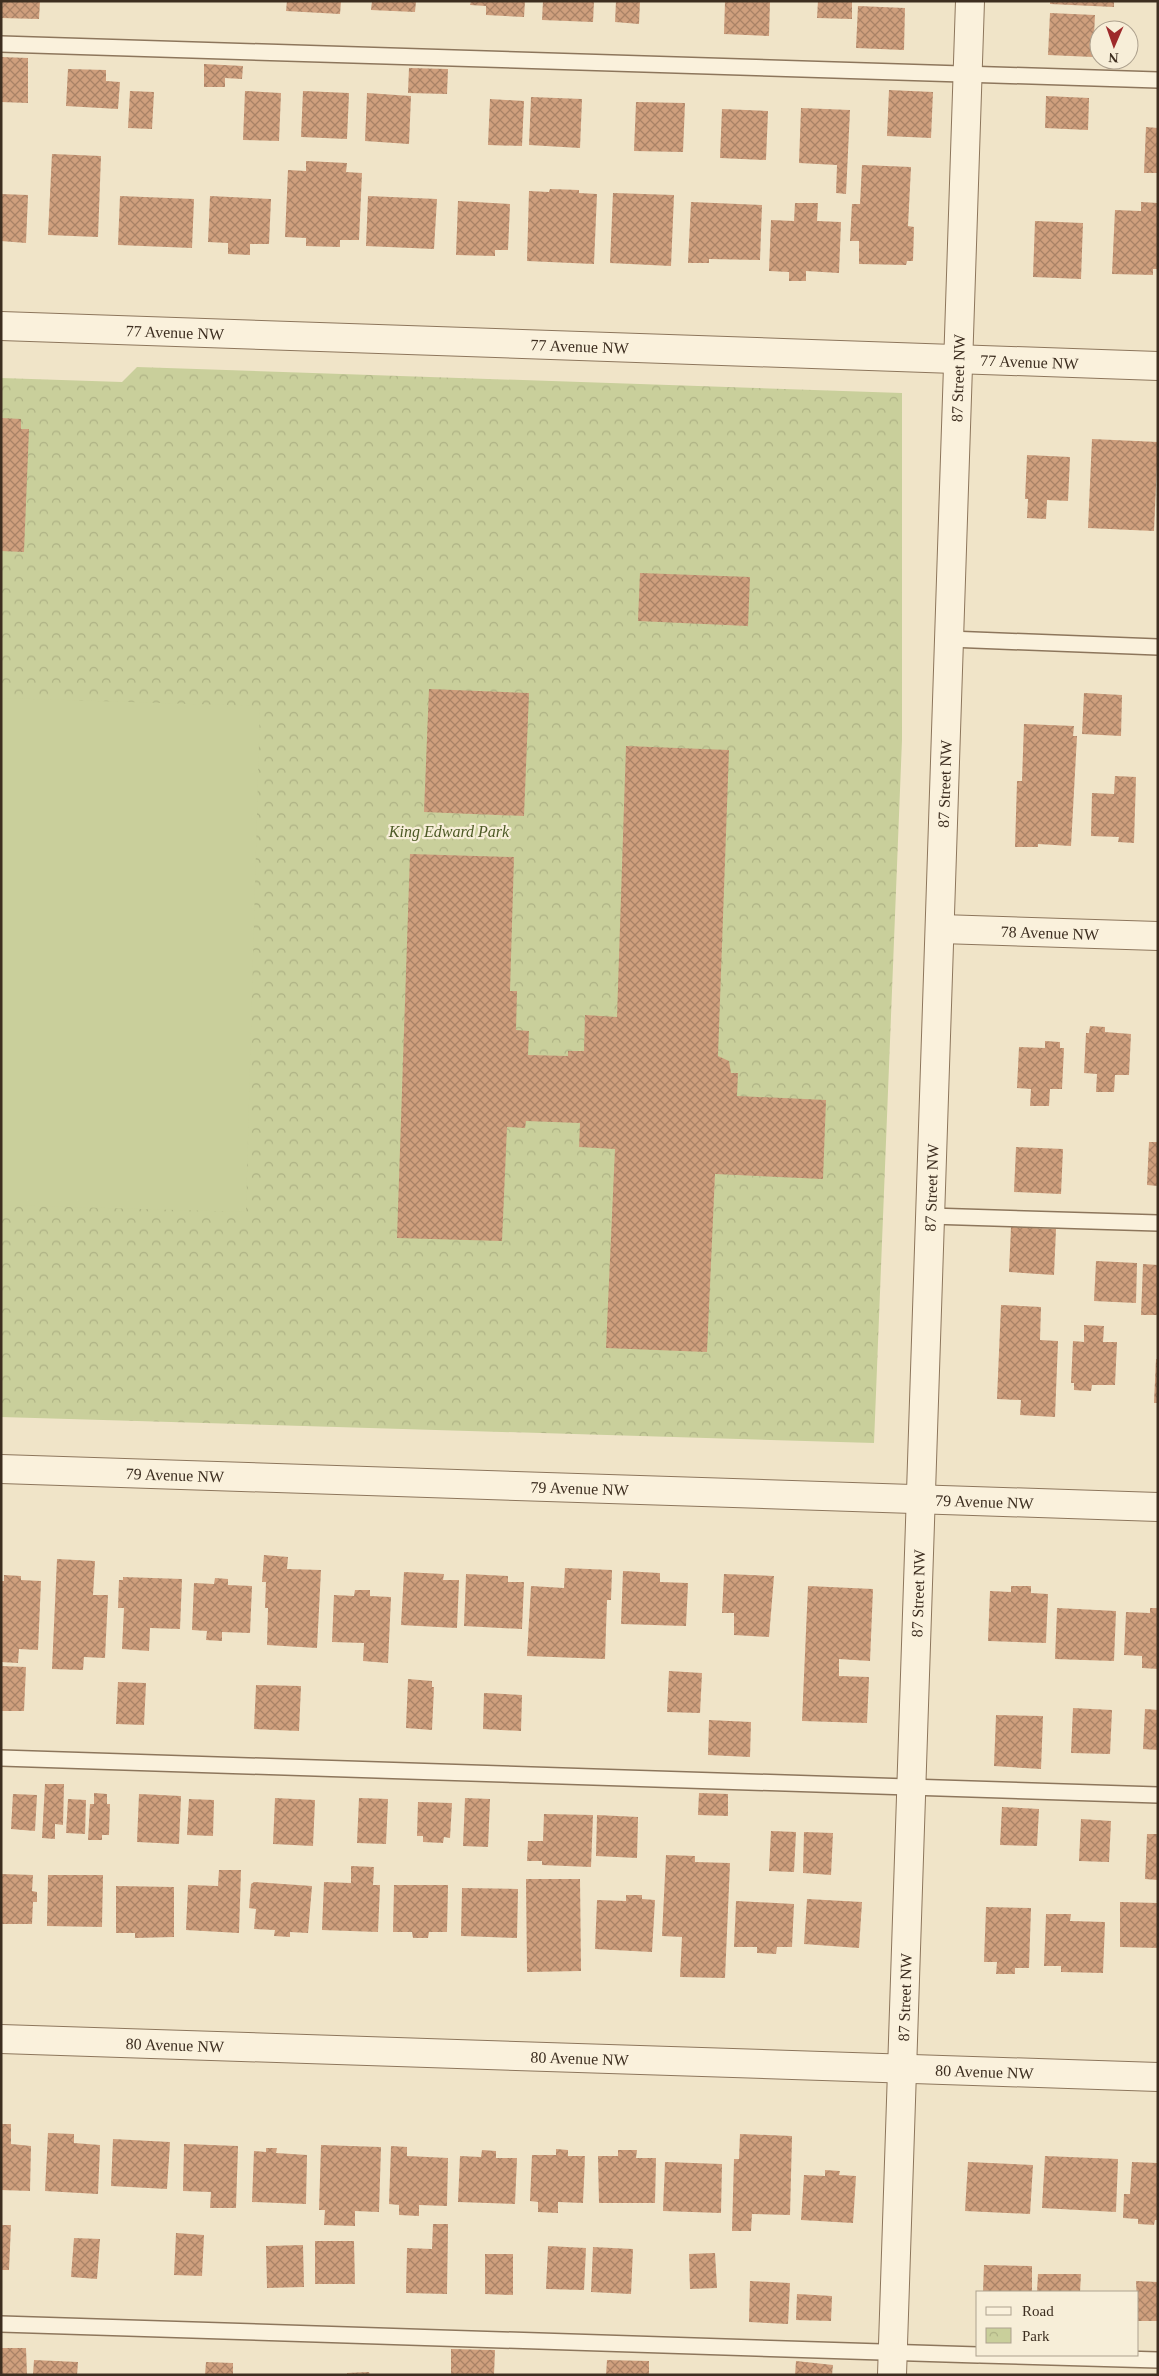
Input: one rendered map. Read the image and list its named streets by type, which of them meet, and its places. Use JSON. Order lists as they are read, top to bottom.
{
  "streets": {
    "street": [
      "77 Avenue NW",
      "87 Street NW",
      "78 Avenue NW",
      "79 Avenue NW",
      "80 Avenue NW"
    ]
  },
  "crossings": [
    ["77 Avenue NW", "87 Street NW"],
    ["87 Street NW", "78 Avenue NW"],
    ["87 Street NW", "79 Avenue NW"],
    ["87 Street NW", "80 Avenue NW"]
  ],
  "parks": ["King Edward Park"],
  "legend": ["Road", "Park"],
  "north": "bottom"
}
